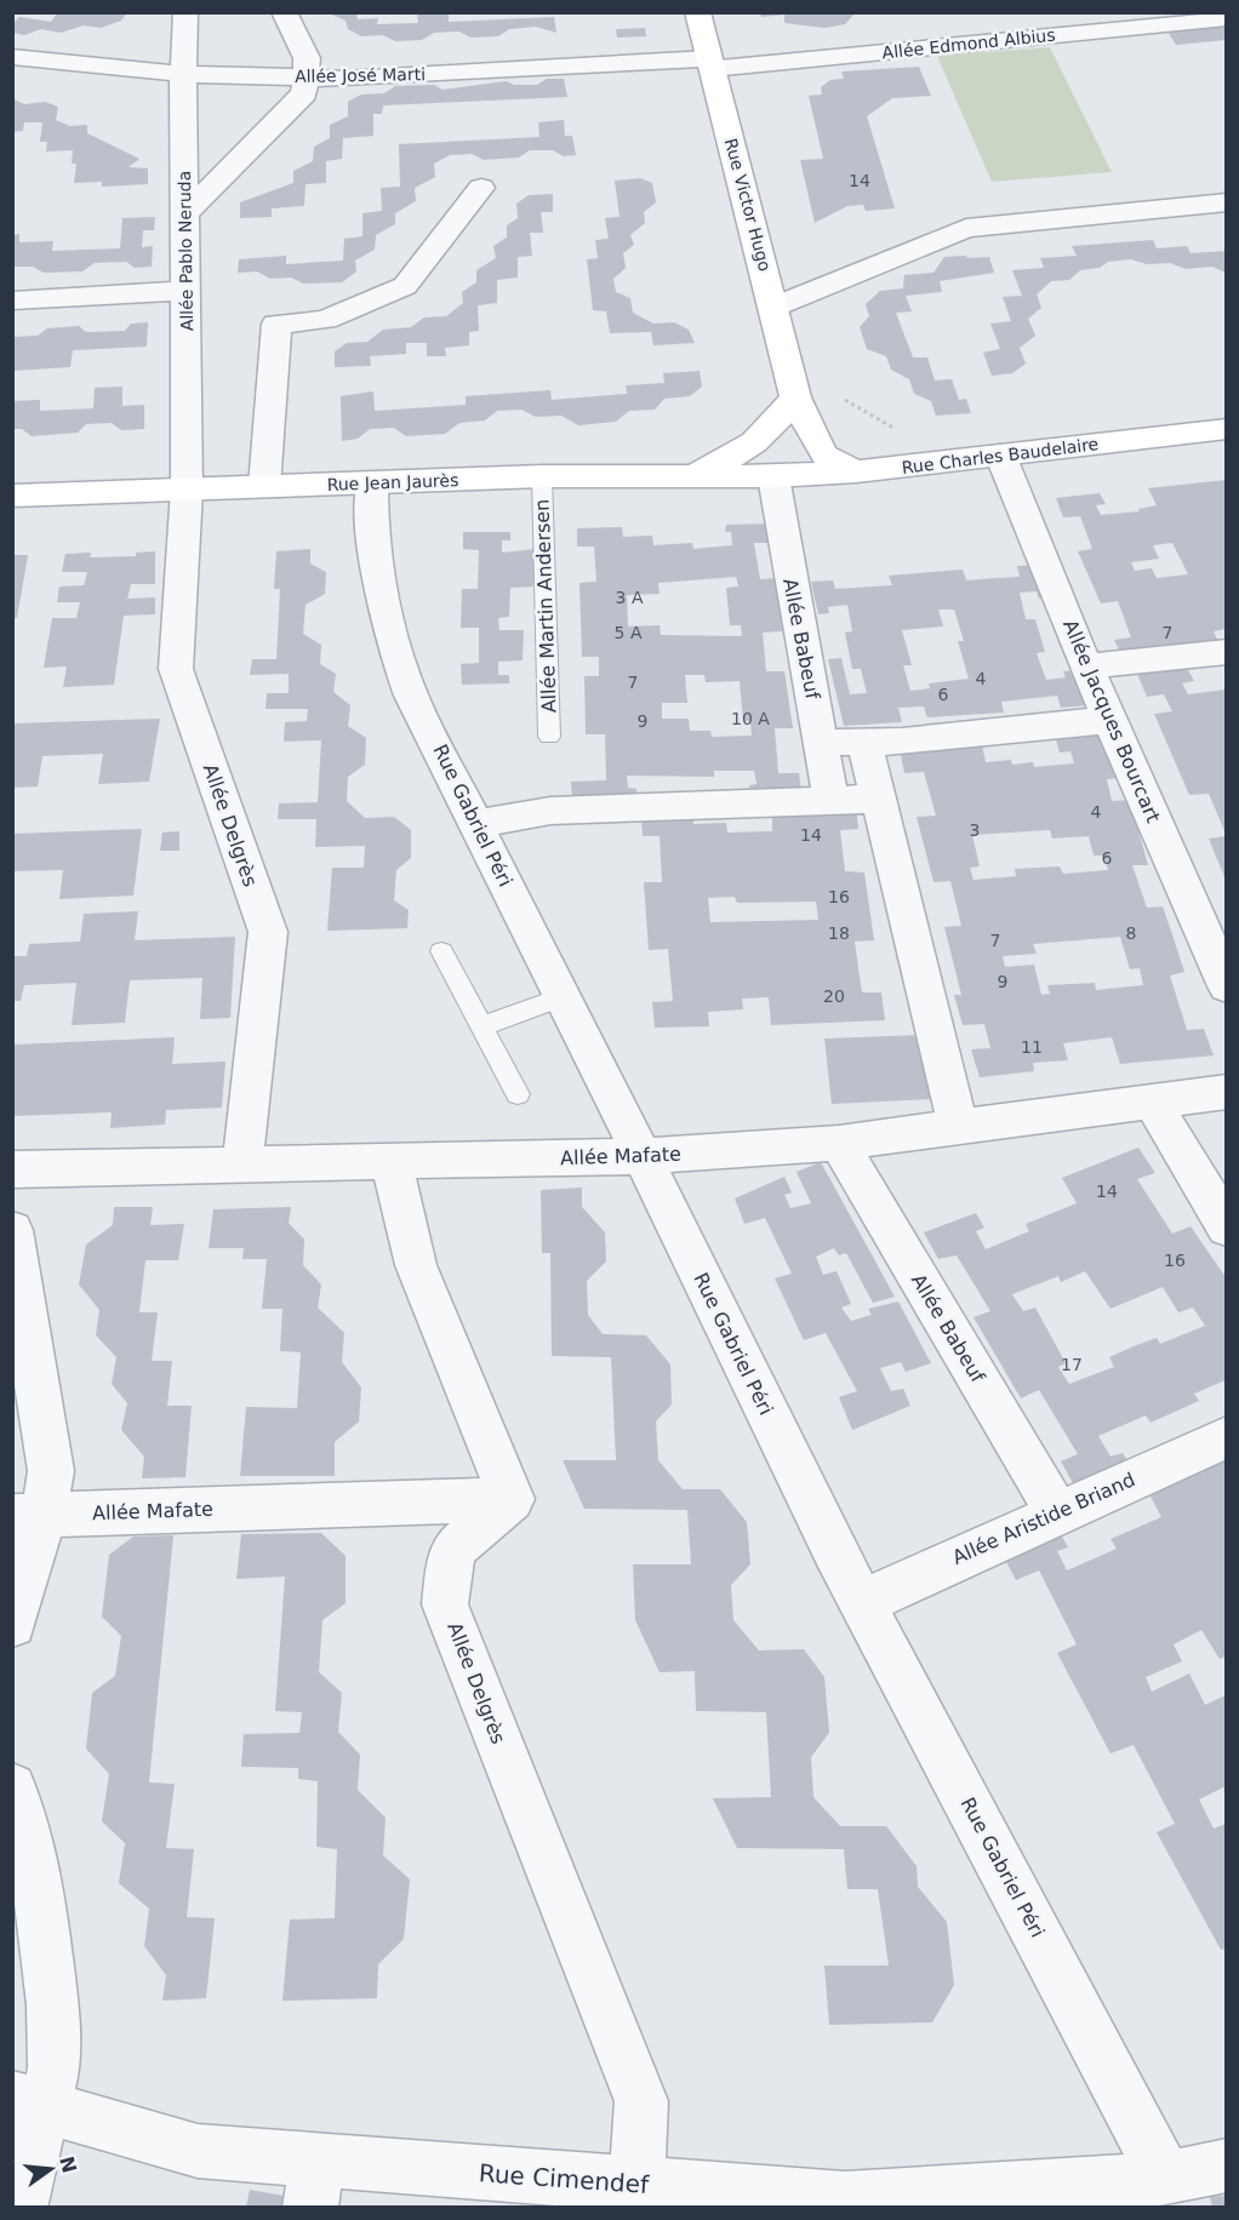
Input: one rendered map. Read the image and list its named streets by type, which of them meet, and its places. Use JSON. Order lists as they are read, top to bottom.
{
  "streets": {
    "street": [
      "Allée Edmond Albius",
      "Allée José Marti",
      "Rue Victor Hugo",
      "Allée Pablo Neruda",
      "Rue Charles Baudelaire",
      "Rue Jean Jaurès",
      "Allée Babeuf",
      "Allée Jacques Bourcart",
      "Rue Gabriel Péri",
      "Allée Delgrès",
      "Allée Mafate",
      "Allée Aristide Briand",
      "Rue Cimendef"
    ],
    "lane": ["Allée Martin Andersen"]
  },
  "crossings": [
    ["Allée Edmond Albius", "Allée José Marti"],
    ["Allée Edmond Albius", "Rue Victor Hugo"],
    ["Allée José Marti", "Rue Victor Hugo"],
    ["Allée José Marti", "Allée Pablo Neruda"],
    ["Rue Victor Hugo", "Rue Charles Baudelaire"],
    ["Allée Pablo Neruda", "Rue Jean Jaurès"],
    ["Allée Pablo Neruda", "Allée Delgrès"],
    ["Rue Charles Baudelaire", "Rue Jean Jaurès"],
    ["Rue Charles Baudelaire", "Allée Babeuf"],
    ["Rue Charles Baudelaire", "Allée Jacques Bourcart"],
    ["Rue Jean Jaurès", "Allée Martin Andersen"],
    ["Rue Jean Jaurès", "Allée Babeuf"],
    ["Rue Jean Jaurès", "Rue Gabriel Péri"],
    ["Rue Jean Jaurès", "Allée Delgrès"],
    ["Allée Babeuf", "Allée Mafate"],
    ["Allée Babeuf", "Allée Aristide Briand"],
    ["Rue Gabriel Péri", "Allée Mafate"],
    ["Rue Gabriel Péri", "Allée Aristide Briand"],
    ["Rue Gabriel Péri", "Rue Cimendef"],
    ["Allée Delgrès", "Allée Mafate"],
    ["Allée Delgrès", "Rue Cimendef"]
  ],
  "house_numbers": [
    "14",
    "3 A",
    "5 A",
    "7",
    "4",
    "7",
    "6",
    "10 A",
    "9",
    "4",
    "3",
    "14",
    "6",
    "16",
    "18",
    "8",
    "7",
    "9",
    "20",
    "11",
    "14",
    "16",
    "17"
  ],
  "north": "right"
}
